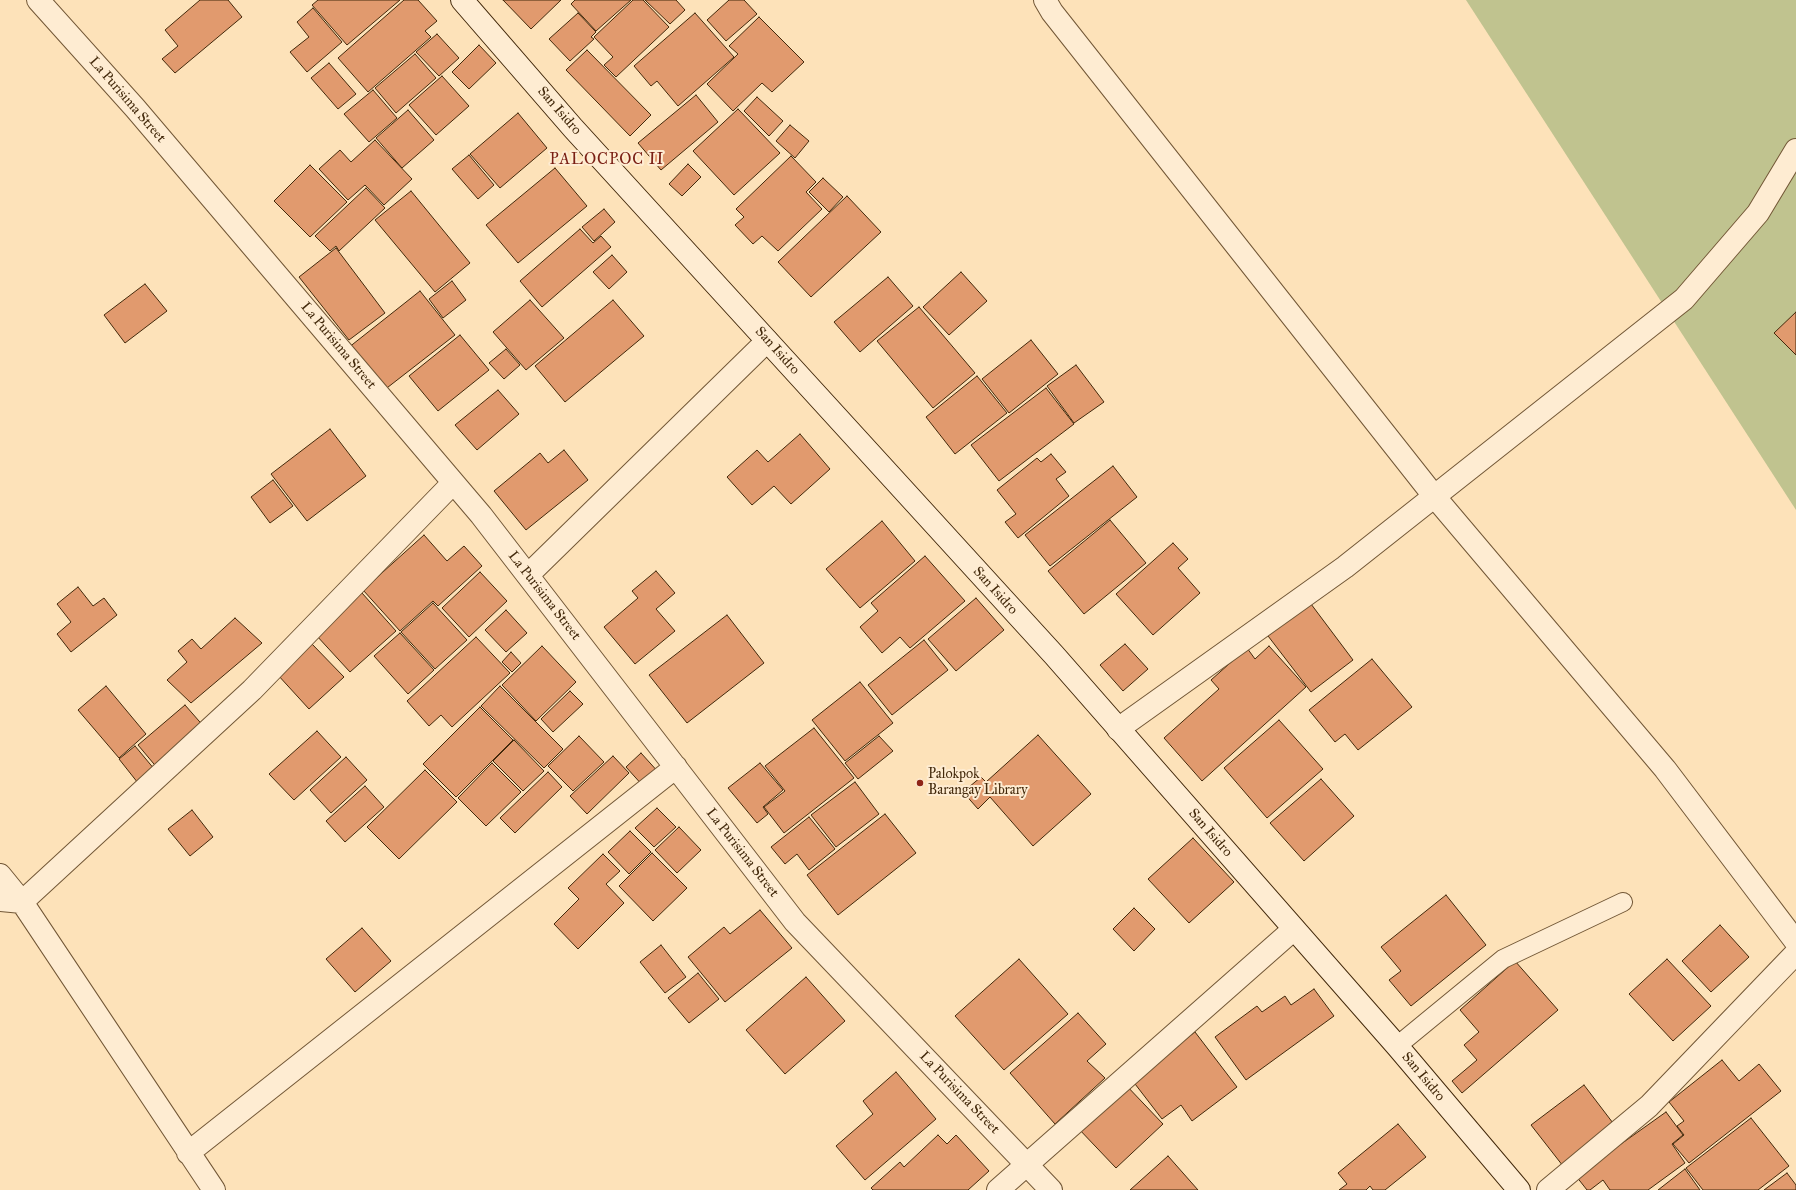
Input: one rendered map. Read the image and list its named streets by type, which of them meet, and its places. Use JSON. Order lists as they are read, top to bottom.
{
  "streets": {
    "street": ["La Purisima Street", "San Isidro"]
  },
  "districts": ["PALOCPOC II"],
  "places": ["Palokpok Barangay Library"]
}
